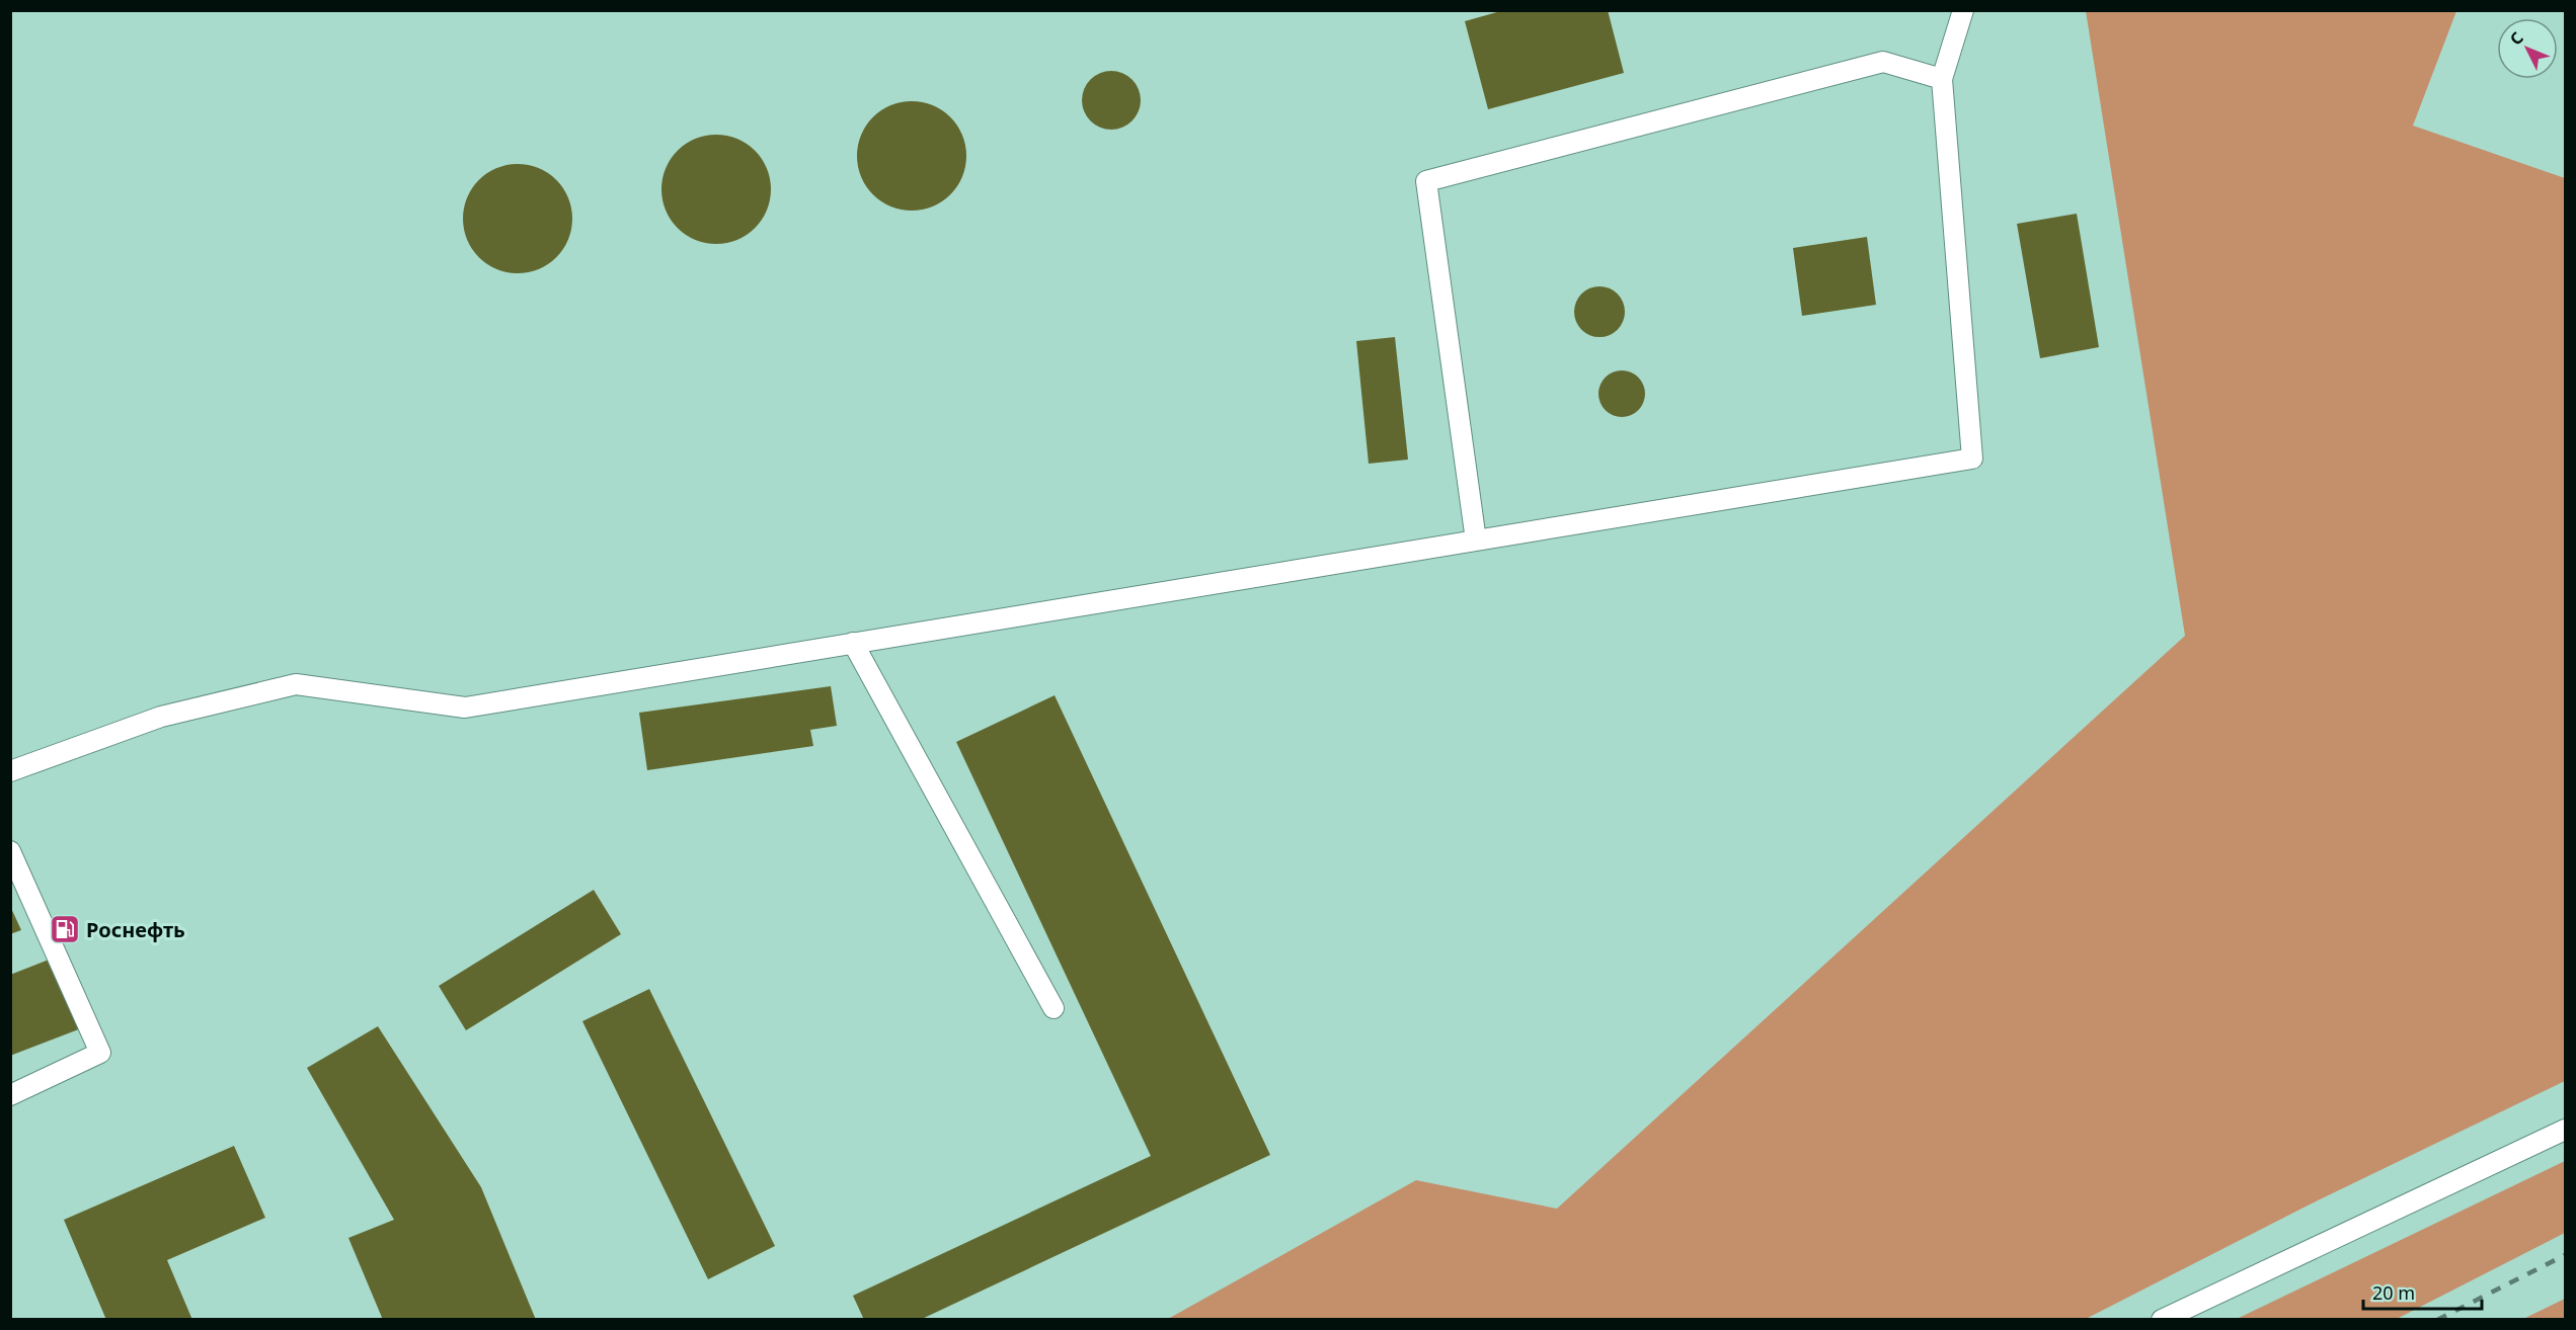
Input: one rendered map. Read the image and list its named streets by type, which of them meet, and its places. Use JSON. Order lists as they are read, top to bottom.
{
  "places": {
    "fuel station": ["Роснефть"]
  },
  "scale_bar": "20 m",
  "north": "top left"
}
